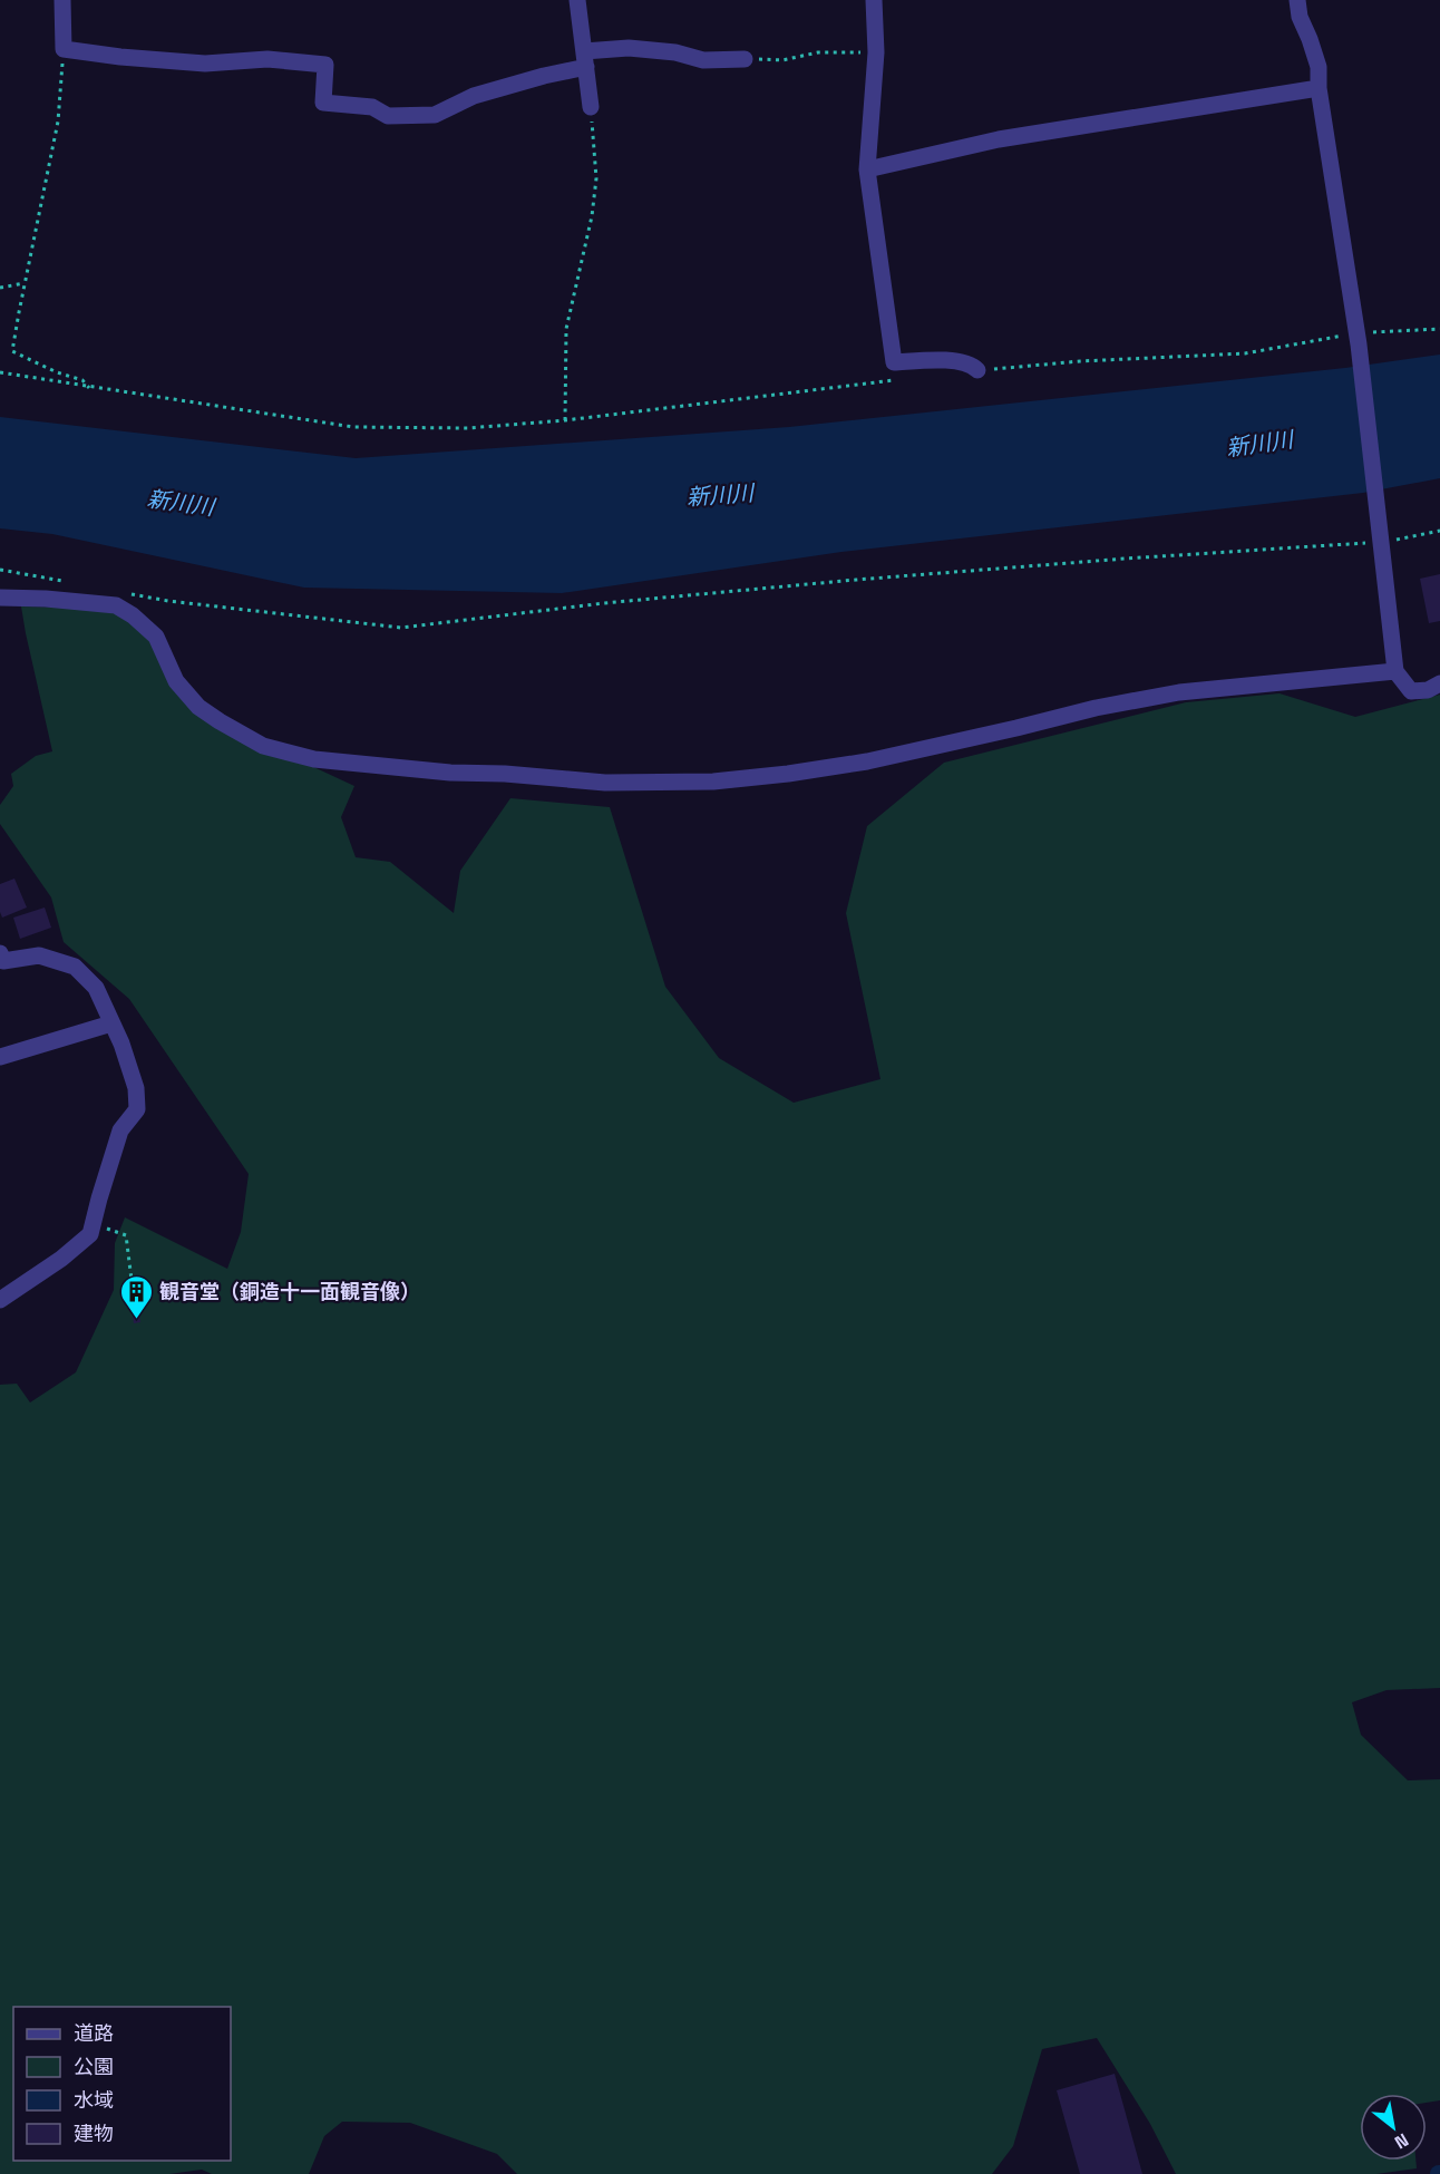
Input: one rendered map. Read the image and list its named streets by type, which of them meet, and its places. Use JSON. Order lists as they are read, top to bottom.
{
  "water": ["新川川"],
  "places": {
    "building": ["観音堂（銅造十一面観音像）"]
  },
  "legend": [
    "道路",
    "公園",
    "水域",
    "建物"
  ],
  "north": "bottom right"
}
